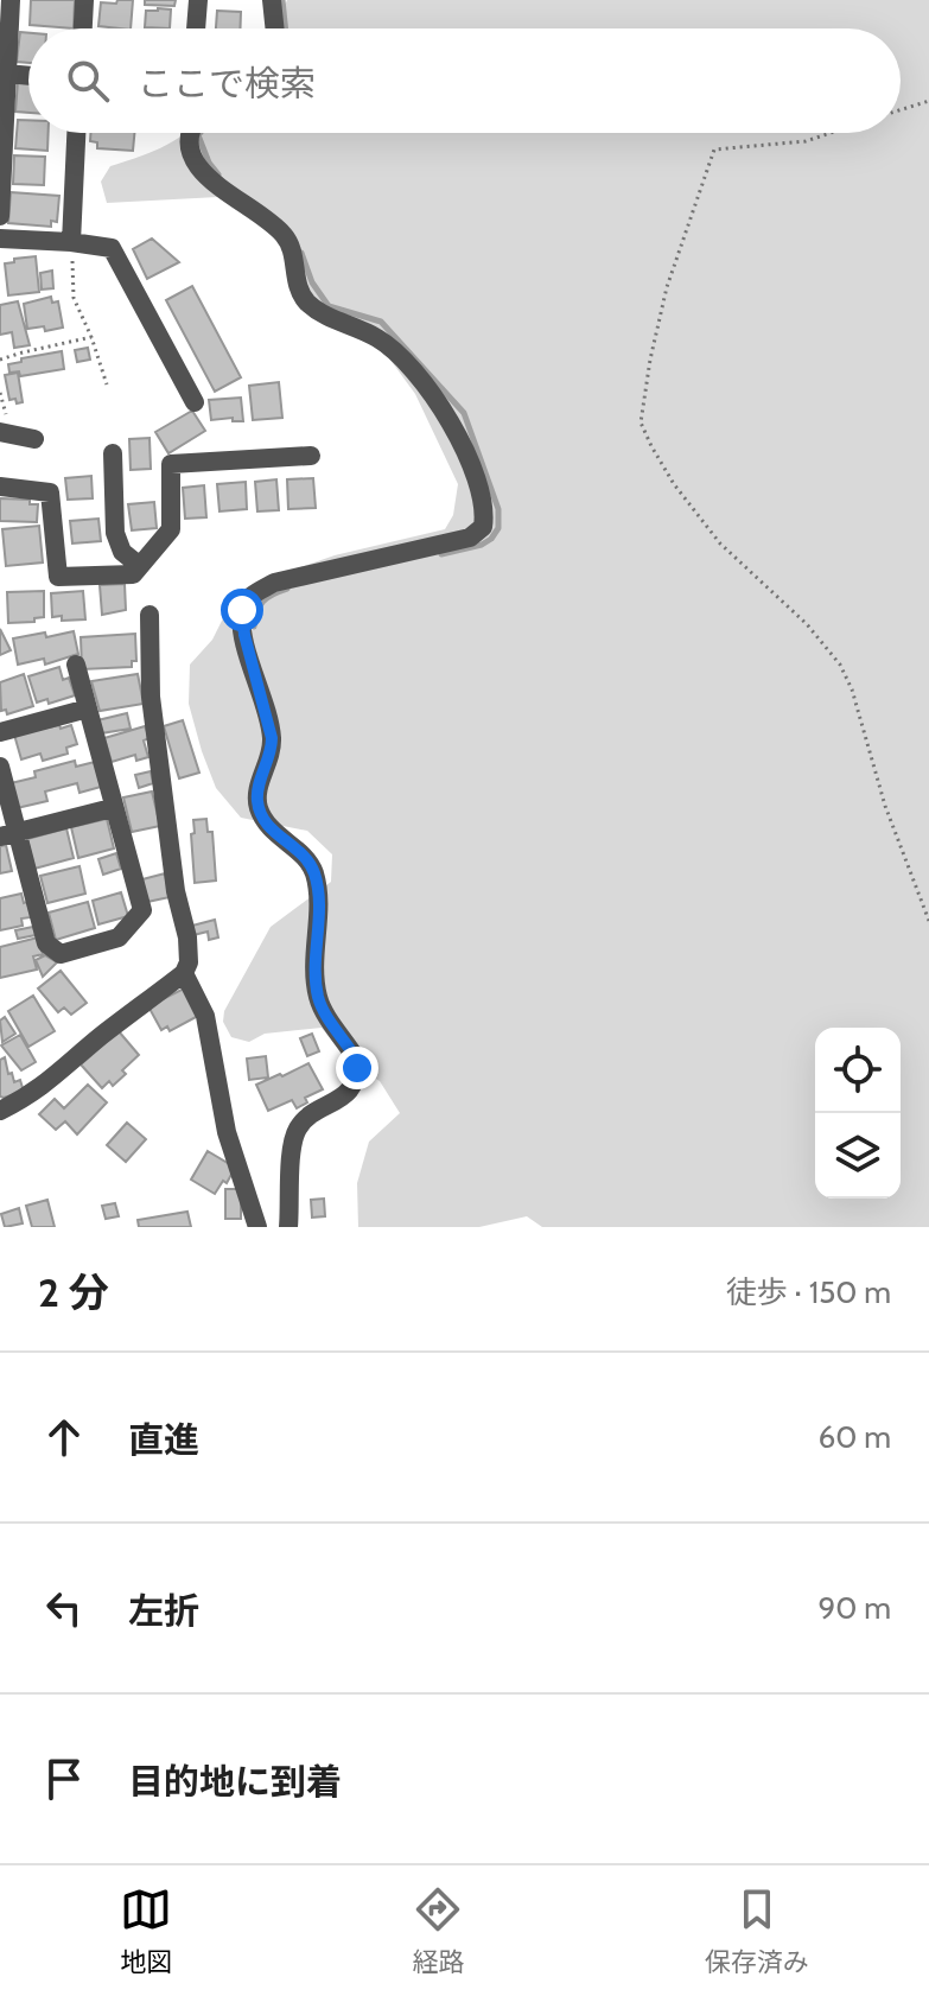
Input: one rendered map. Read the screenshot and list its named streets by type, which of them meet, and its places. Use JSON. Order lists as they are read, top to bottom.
{
  "page": {
    "search": "ここで検索",
    "heading": ["2 分", "徒歩 · 150 m"],
    "list": [
      ["直進", "60 m"],
      ["左折", "90 m"],
      "目的地に到着"
    ],
    "nav": ["地図", "経路", "保存済み"]
  }
}
